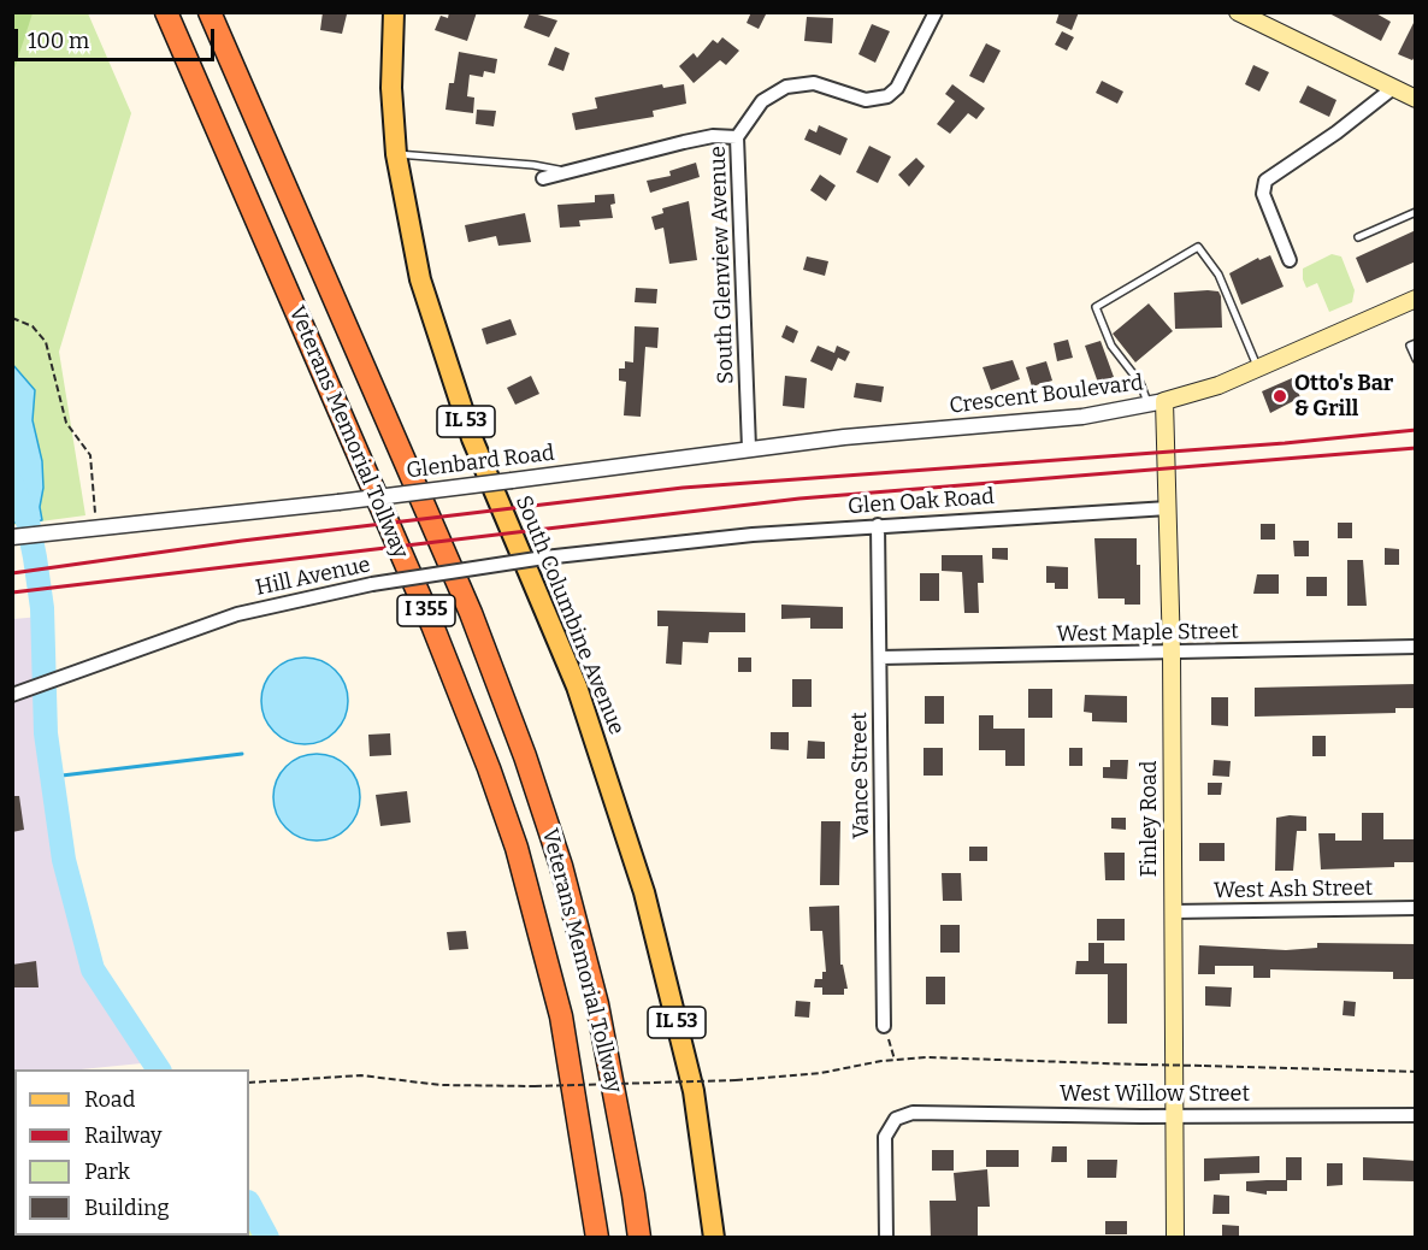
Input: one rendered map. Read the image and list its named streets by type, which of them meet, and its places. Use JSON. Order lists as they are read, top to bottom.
{
  "streets": {
    "highway": ["Veterans Memorial Tollway", "I 355"],
    "main road": [
      "Crescent Boulevard",
      "IL 53",
      "South Columbine Avenue",
      "Finley Road"
    ],
    "street": [
      "South Glenview Avenue",
      "Glenbard Road",
      "Glen Oak Road",
      "Hill Avenue",
      "West Maple Street",
      "Vance Street",
      "West Ash Street",
      "West Willow Street"
    ]
  },
  "crossings": [
    ["South Glenview Avenue", "Crescent Boulevard"],
    ["South Glenview Avenue", "Glenbard Road"],
    ["Crescent Boulevard", "Glenbard Road"],
    ["Crescent Boulevard", "Finley Road"],
    ["Glen Oak Road", "Hill Avenue"],
    ["Glen Oak Road", "Vance Street"],
    ["Glen Oak Road", "Finley Road"],
    ["West Maple Street", "Vance Street"],
    ["West Maple Street", "Finley Road"],
    ["Finley Road", "West Ash Street"],
    ["Finley Road", "West Willow Street"]
  ],
  "places": ["Otto's Bar & Grill"],
  "legend": [
    "Road",
    "Railway",
    "Park",
    "Building"
  ],
  "scale_bar": "100 m"
}
